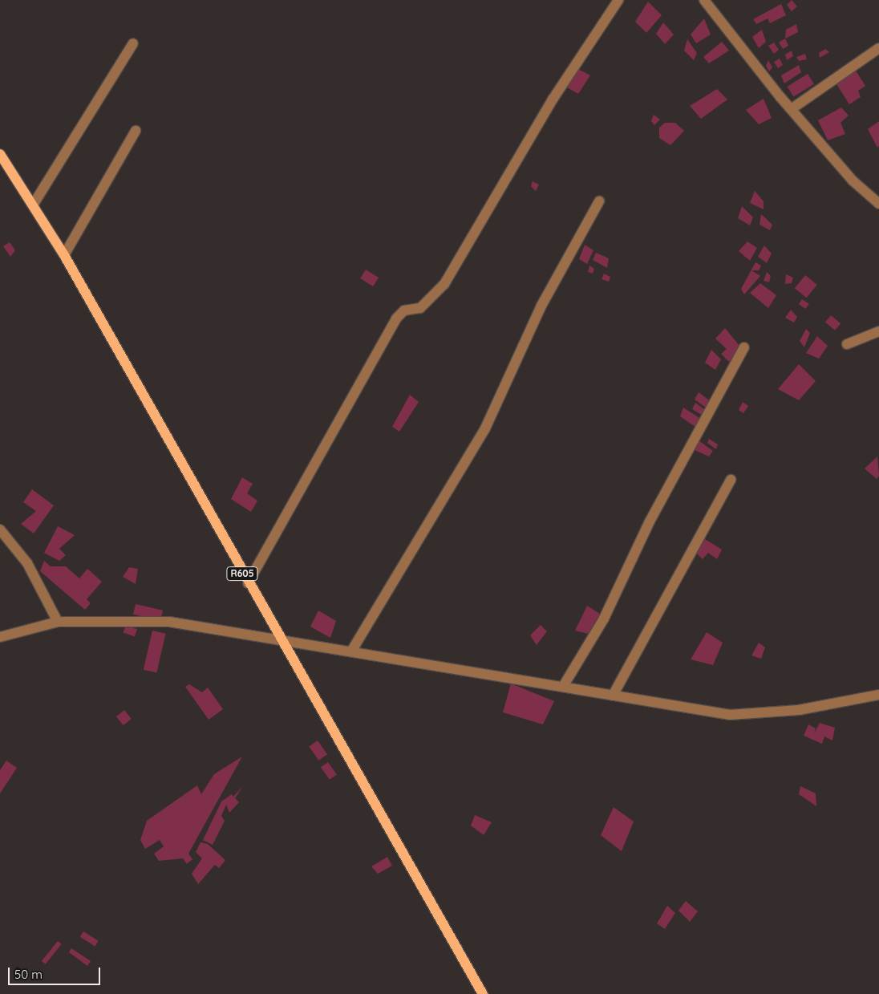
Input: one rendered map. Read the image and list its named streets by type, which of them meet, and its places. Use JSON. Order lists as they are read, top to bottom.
{
  "streets": {
    "main road": ["R605"]
  },
  "scale_bar": "50 m"
}
